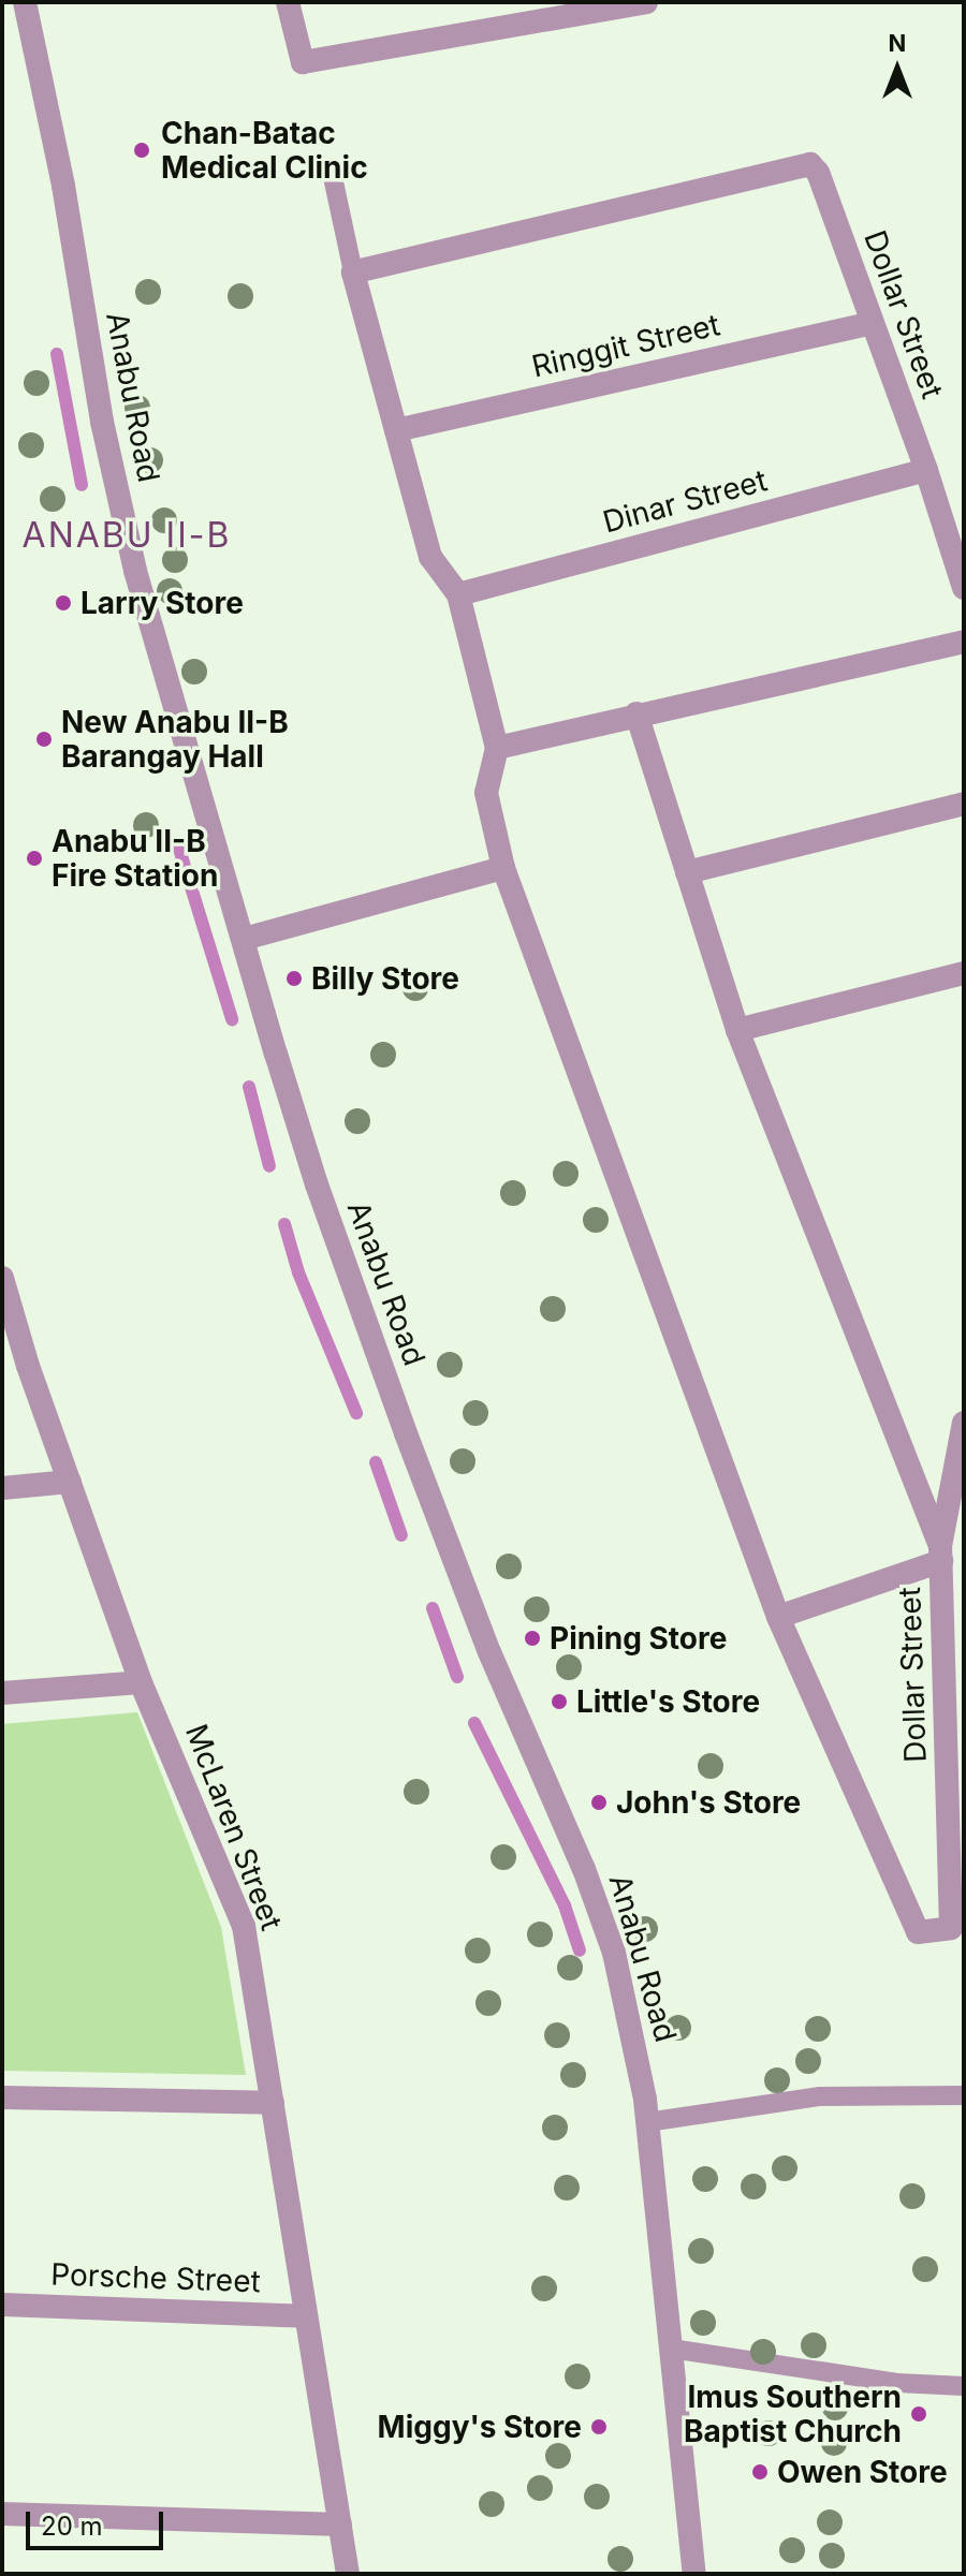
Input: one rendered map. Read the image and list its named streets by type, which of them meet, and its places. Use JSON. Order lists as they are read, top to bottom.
{
  "streets": {
    "street": [
      "Dollar Street",
      "Ringgit Street",
      "Anabu Road",
      "Dinar Street",
      "McLaren Street",
      "Porsche Street"
    ]
  },
  "crossings": [
    ["Dollar Street", "Ringgit Street"],
    ["Dollar Street", "Dinar Street"],
    ["McLaren Street", "Porsche Street"]
  ],
  "districts": ["ANABU II-B"],
  "places": [
    "Chan-Batac Medical Clinic",
    "Larry Store",
    "New Anabu II-B Barangay Hall",
    "Anabu II-B Fire Station",
    "Billy Store",
    "Pining Store",
    "Little's Store",
    "John's Store",
    "Imus Southern Baptist Church",
    "Miggy's Store",
    "Owen Store"
  ],
  "scale_bar": "20 m",
  "north": "top"
}
